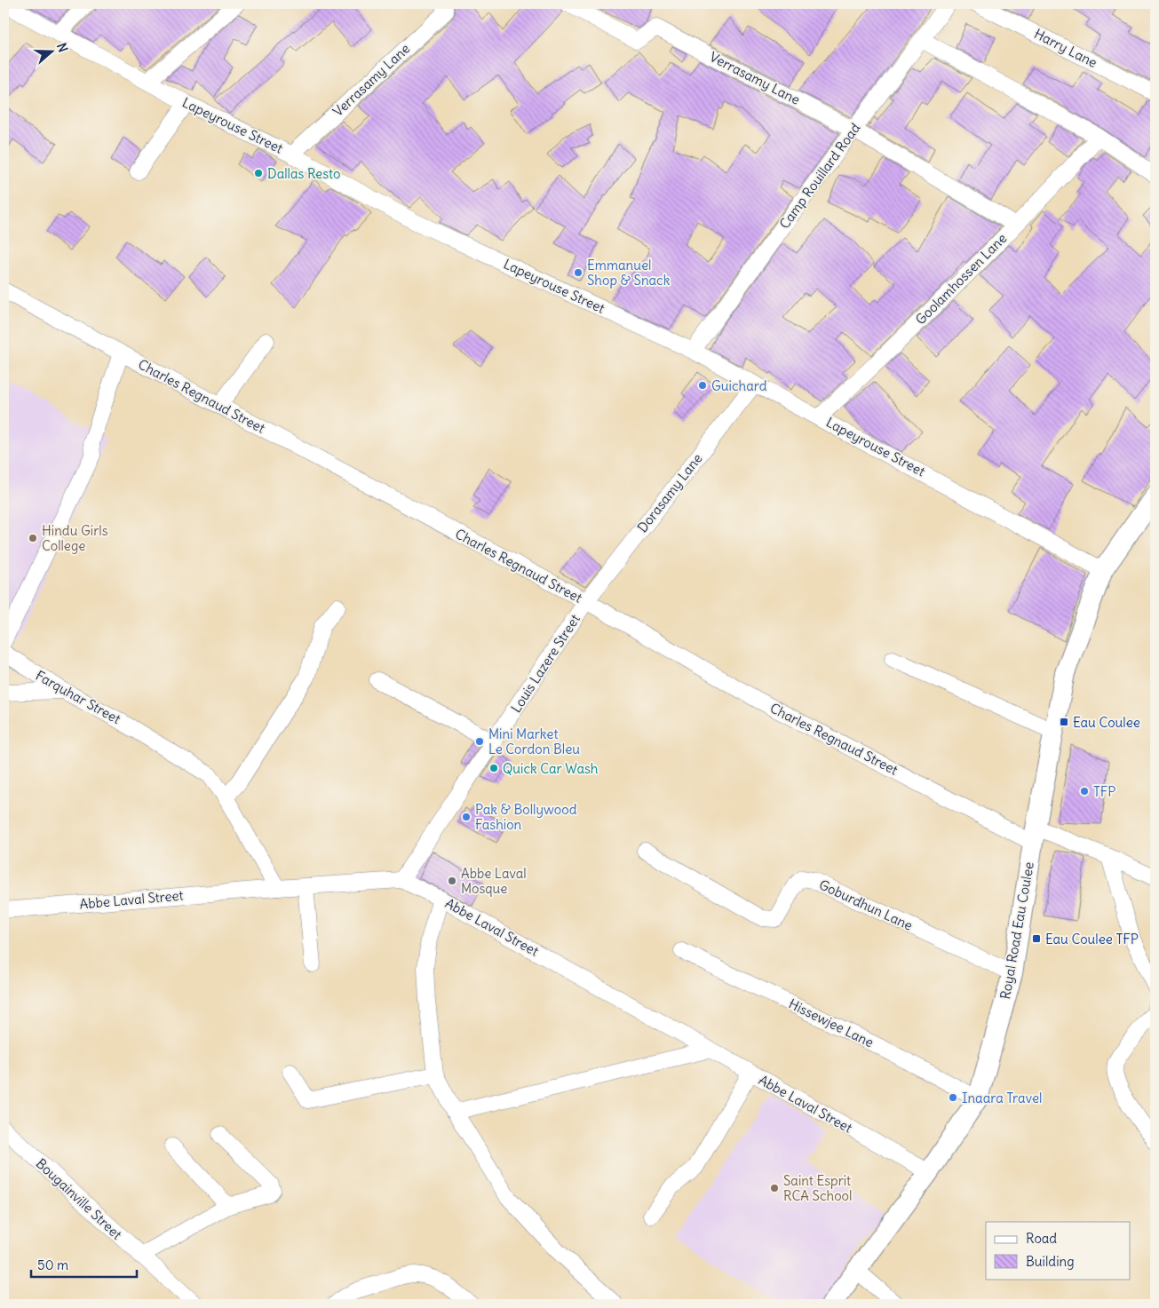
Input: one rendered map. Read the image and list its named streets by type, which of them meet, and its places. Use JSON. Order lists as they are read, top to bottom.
{
  "streets": {
    "main road": ["Royal Road Eau Coulee"],
    "street": [
      "Harry Lane",
      "Verrasamy Lane",
      "Lapeyrouse Street",
      "Camp Rouillard Road",
      "Goolamhossen Lane",
      "Charles Regnaud Street",
      "Dorasamy Lane",
      "Louis Lazere Street",
      "Farquhar Street",
      "Abbe Laval Street",
      "Goburdhun Lane",
      "Hissewjee Lane",
      "Bougainville Street"
    ]
  },
  "crossings": [
    ["Verrasamy Lane", "Lapeyrouse Street"],
    ["Verrasamy Lane", "Camp Rouillard Road"],
    ["Verrasamy Lane", "Goolamhossen Lane"],
    ["Lapeyrouse Street", "Camp Rouillard Road"],
    ["Lapeyrouse Street", "Goolamhossen Lane"],
    ["Lapeyrouse Street", "Dorasamy Lane"],
    ["Lapeyrouse Street", "Royal Road Eau Coulee"],
    ["Charles Regnaud Street", "Dorasamy Lane"],
    ["Charles Regnaud Street", "Louis Lazere Street"],
    ["Charles Regnaud Street", "Royal Road Eau Coulee"],
    ["Dorasamy Lane", "Louis Lazere Street"],
    ["Louis Lazere Street", "Abbe Laval Street"],
    ["Farquhar Street", "Abbe Laval Street"],
    ["Abbe Laval Street", "Royal Road Eau Coulee"],
    ["Goburdhun Lane", "Royal Road Eau Coulee"],
    ["Royal Road Eau Coulee", "Hissewjee Lane"]
  ],
  "places": {
    "other": [
      "Dallas Resto",
      "Emmanuel Shop & Snack",
      "Guichard",
      "Hindu Girls College",
      "Mini Market Le Cordon Bleu",
      "Quick Car Wash",
      "TFP",
      "Pak & Bollywood Fashion",
      "Abbe Laval Mosque",
      "Inaara Travel",
      "Saint Esprit RCA School"
    ],
    "transit": ["Eau Coulee", "Eau Coulee TFP"]
  },
  "legend": ["Road", "Building"],
  "scale_bar": "50 m",
  "north": "right"
}
